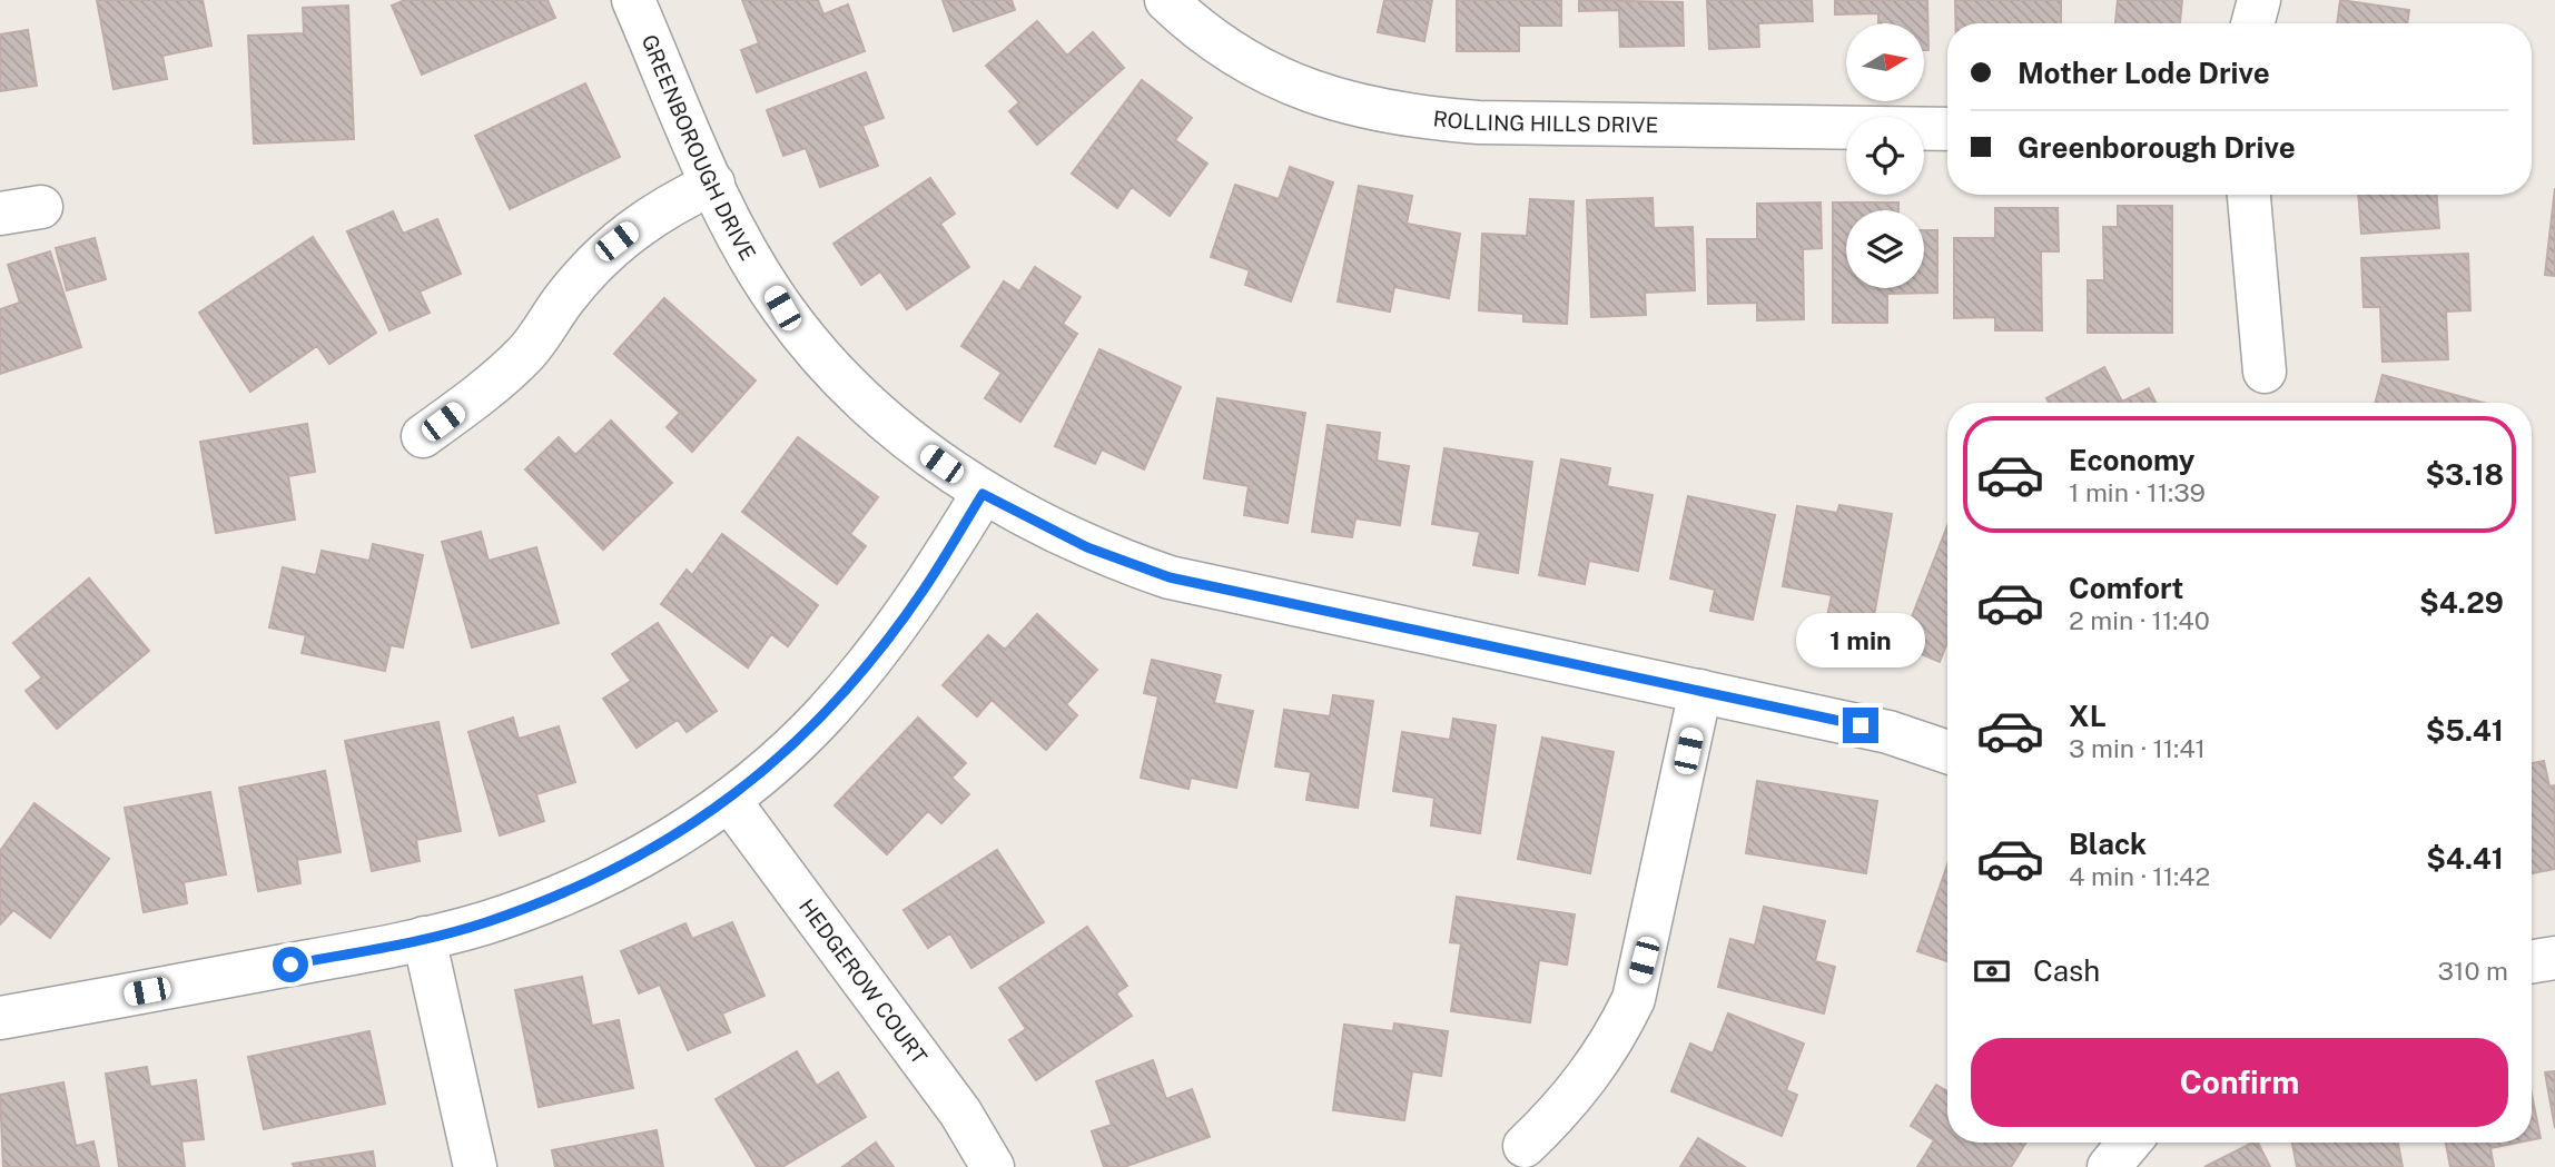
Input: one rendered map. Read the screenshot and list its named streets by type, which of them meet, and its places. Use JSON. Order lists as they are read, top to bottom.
{
  "streets": {
    "street": ["ROLLING HILLS DRIVE", "GREENBOROUGH DRIVE", "HEDGEROW COURT"]
  },
  "north": "right",
  "page": {
    "banner": ["Mother Lode Drive", "Greenborough Drive"],
    "list": [
      {
        "name": "Economy",
        "note": "1 min · 11:39",
        "value": "$3.18"
      },
      {
        "name": "Comfort",
        "note": "2 min · 11:40",
        "value": "$4.29"
      },
      {
        "name": "XL",
        "note": "3 min · 11:41",
        "value": "$5.41"
      },
      {
        "name": "Black",
        "note": "4 min · 11:42",
        "value": "$4.41"
      }
    ],
    "bubble": "1 min",
    "pay": ["Cash", "310 m"],
    "buttons": "Confirm"
  }
}
